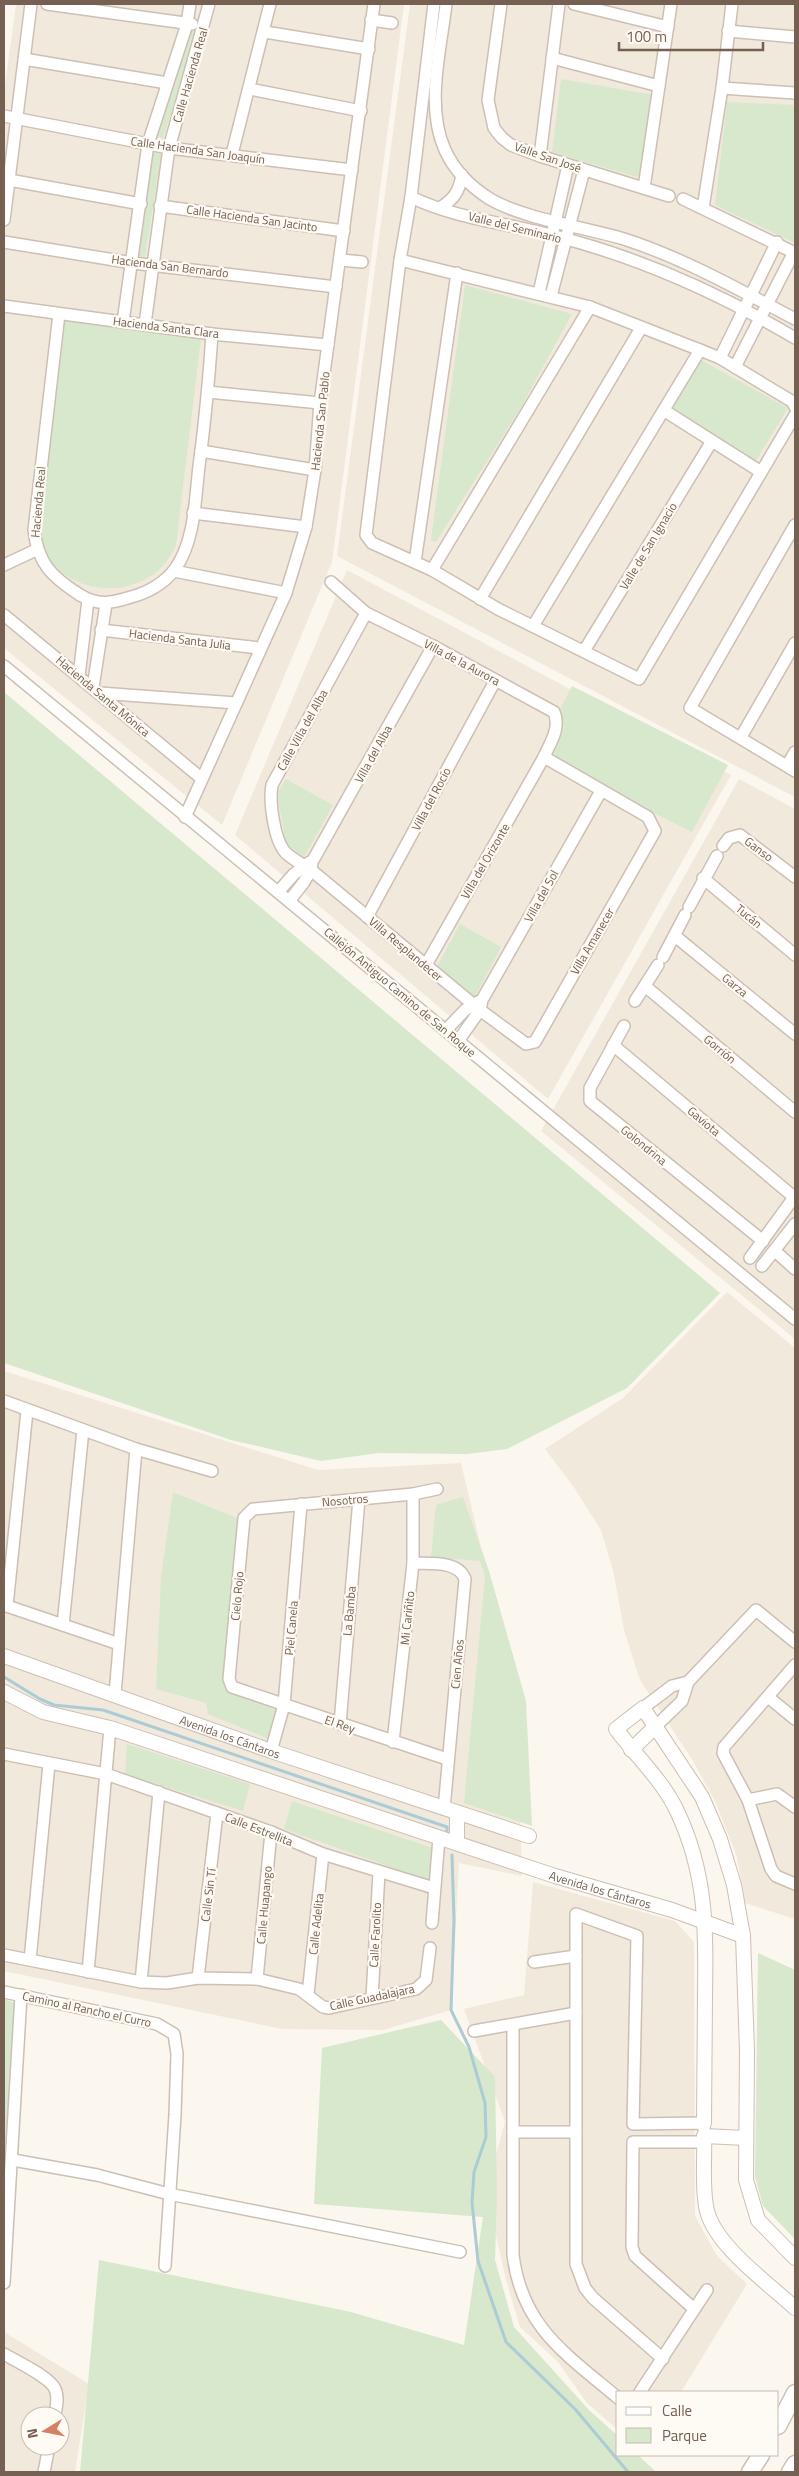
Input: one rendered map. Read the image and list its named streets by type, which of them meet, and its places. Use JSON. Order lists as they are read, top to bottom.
{
  "streets": {
    "street": [
      "Calle Hacienda Real",
      "Calle Hacienda San Joaquín",
      "Valle San José",
      "Calle Hacienda San Jacinto",
      "Valle del Seminario",
      "Hacienda San Bernardo",
      "Hacienda Santa Clara",
      "Hacienda San Pablo",
      "Hacienda Real",
      "Valle de San Ignacio",
      "Hacienda Santa Julia",
      "Villa de la Aurora",
      "Hacienda Santa Mónica",
      "Calle Villa del Alba",
      "Villa del Alba",
      "Villa del Rocío",
      "Ganso",
      "Villa del Orizonte",
      "Villa del Sol",
      "Tucán",
      "Villa Amanecer",
      "Villa Resplandecer",
      "Garza",
      "Callejón Antiguo Camino de San Roque",
      "Gorrión",
      "Gaviota",
      "Golondrina",
      "Nosotros",
      "Cielo Rojo",
      "La Bamba",
      "Mi Cariñito",
      "Piel Canela",
      "Cien Años",
      "El Rey",
      "Avenida los Cántaros",
      "Calle Estrellita",
      "Calle Sin Tí",
      "Calle Huapango",
      "Calle Adelita",
      "Calle Farolito",
      "Calle Guadalajara",
      "Camino al Rancho el Curro"
    ]
  },
  "crossings": [
    ["Calle Hacienda Real", "Calle Hacienda San Joaquín"],
    ["Calle Hacienda Real", "Calle Hacienda San Jacinto"],
    ["Calle Hacienda Real", "Hacienda San Bernardo"],
    ["Calle Hacienda Real", "Hacienda Santa Clara"],
    ["Calle Hacienda San Joaquín", "Hacienda San Pablo"],
    ["Calle Hacienda San Jacinto", "Hacienda San Pablo"],
    ["Hacienda San Bernardo", "Hacienda San Pablo"],
    ["Hacienda Santa Clara", "Hacienda San Pablo"],
    ["Hacienda Santa Clara", "Hacienda Real"],
    ["Hacienda San Pablo", "Hacienda Santa Julia"],
    ["Hacienda San Pablo", "Hacienda Santa Mónica"],
    ["Hacienda San Pablo", "Callejón Antiguo Camino de San Roque"],
    ["Villa de la Aurora", "Calle Villa del Alba"],
    ["Villa de la Aurora", "Villa del Alba"],
    ["Villa de la Aurora", "Villa del Rocío"],
    ["Villa de la Aurora", "Villa del Orizonte"],
    ["Calle Villa del Alba", "Villa Resplandecer"],
    ["Villa del Alba", "Villa Resplandecer"],
    ["Villa del Alba", "Callejón Antiguo Camino de San Roque"],
    ["Villa del Rocío", "Villa Resplandecer"],
    ["Ganso", "Tucán"],
    ["Villa del Orizonte", "Villa Resplandecer"],
    ["Villa del Sol", "Villa Amanecer"],
    ["Villa del Sol", "Villa Resplandecer"],
    ["Villa del Sol", "Callejón Antiguo Camino de San Roque"],
    ["Villa Amanecer", "Villa Resplandecer"],
    ["Gaviota", "Golondrina"],
    ["Nosotros", "Cielo Rojo"],
    ["Nosotros", "La Bamba"],
    ["Nosotros", "Mi Cariñito"],
    ["Nosotros", "Piel Canela"],
    ["Cielo Rojo", "El Rey"],
    ["La Bamba", "El Rey"],
    ["Mi Cariñito", "Cien Años"],
    ["Mi Cariñito", "El Rey"],
    ["Piel Canela", "El Rey"],
    ["Piel Canela", "Avenida los Cántaros"],
    ["Cien Años", "El Rey"],
    ["Cien Años", "Avenida los Cántaros"],
    ["Calle Estrellita", "Calle Sin Tí"],
    ["Calle Estrellita", "Calle Huapango"],
    ["Calle Estrellita", "Calle Adelita"],
    ["Calle Estrellita", "Calle Farolito"],
    ["Calle Sin Tí", "Calle Guadalajara"],
    ["Calle Huapango", "Calle Guadalajara"],
    ["Calle Adelita", "Calle Guadalajara"],
    ["Calle Farolito", "Calle Guadalajara"]
  ],
  "legend": ["Calle", "Parque"],
  "scale_bar": "100 m",
  "north": "left"
}
